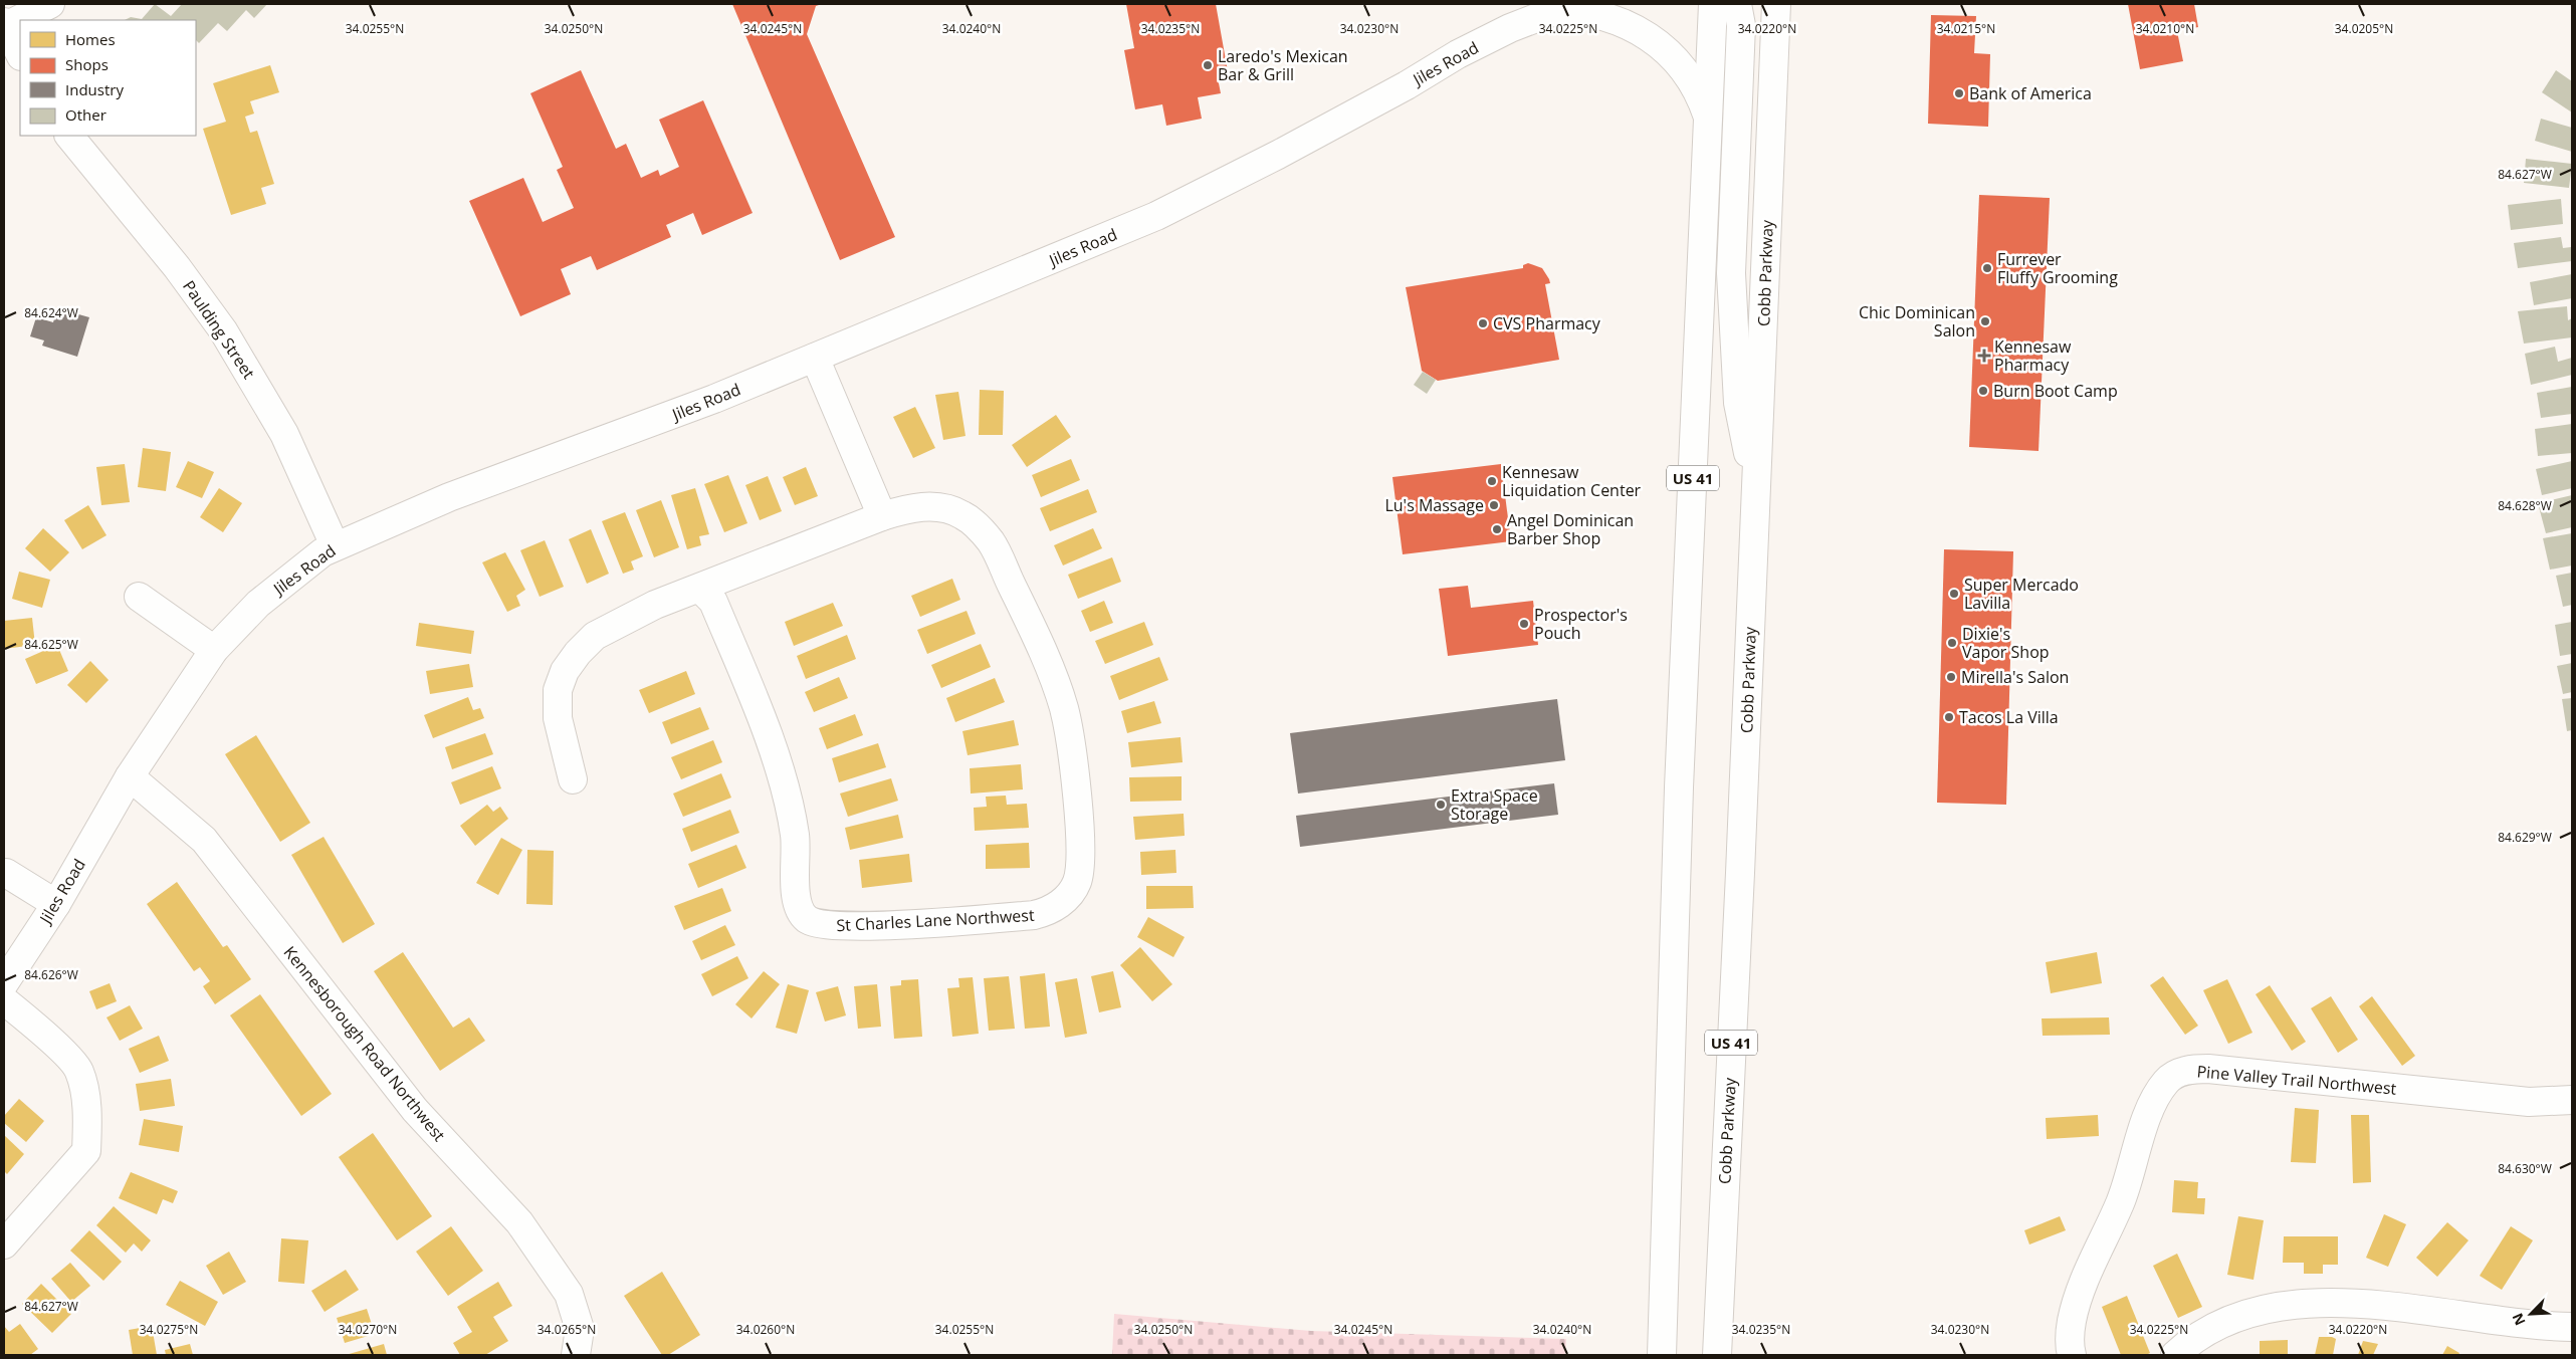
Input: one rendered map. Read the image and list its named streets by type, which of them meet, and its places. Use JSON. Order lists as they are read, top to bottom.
{
  "streets": {
    "street": [
      "Jiles Road",
      "Cobb Parkway",
      "Paulding Street",
      "US 41",
      "St Charles Lane Northwest",
      "Kennesborough Road Northwest",
      "Pine Valley Trail Northwest"
    ]
  },
  "crossings": [
    ["Jiles Road", "Paulding Street"],
    ["Jiles Road", "Kennesborough Road Northwest"]
  ],
  "places": {
    "other": [
      "Laredo's Mexican Bar & Grill",
      "Bank of America",
      "Furrever Fluffy Grooming",
      "Chic Dominican Salon",
      "CVS Pharmacy",
      "Burn Boot Camp",
      "Kennesaw Liquidation Center",
      "Lu's Massage",
      "Angel Dominican Barber Shop",
      "Super Mercado Lavilla",
      "Prospector's Pouch",
      "Dixie's Vapor Shop",
      "Mirella's Salon",
      "Tacos La Villa",
      "Extra Space Storage"
    ],
    "health": ["Kennesaw Pharmacy"]
  },
  "legend": [
    "Homes",
    "Shops",
    "Industry",
    "Other"
  ],
  "north": "bottom left",
  "coordinates": [
    "34.0255°N",
    "34.0250°N",
    "34.0245°N",
    "34.0240°N",
    "34.0235°N",
    "34.0230°N",
    "34.0220°N",
    "34.0215°N",
    "34.0205°N",
    "34.0225°N",
    "34.0210°N",
    "84.627°W",
    "84.624°W",
    "84.628°W",
    "84.625°W",
    "84.629°W",
    "84.626°W",
    "84.630°W",
    "34.0275°N",
    "34.0270°N",
    "34.0265°N",
    "34.0260°N"
  ]
}
